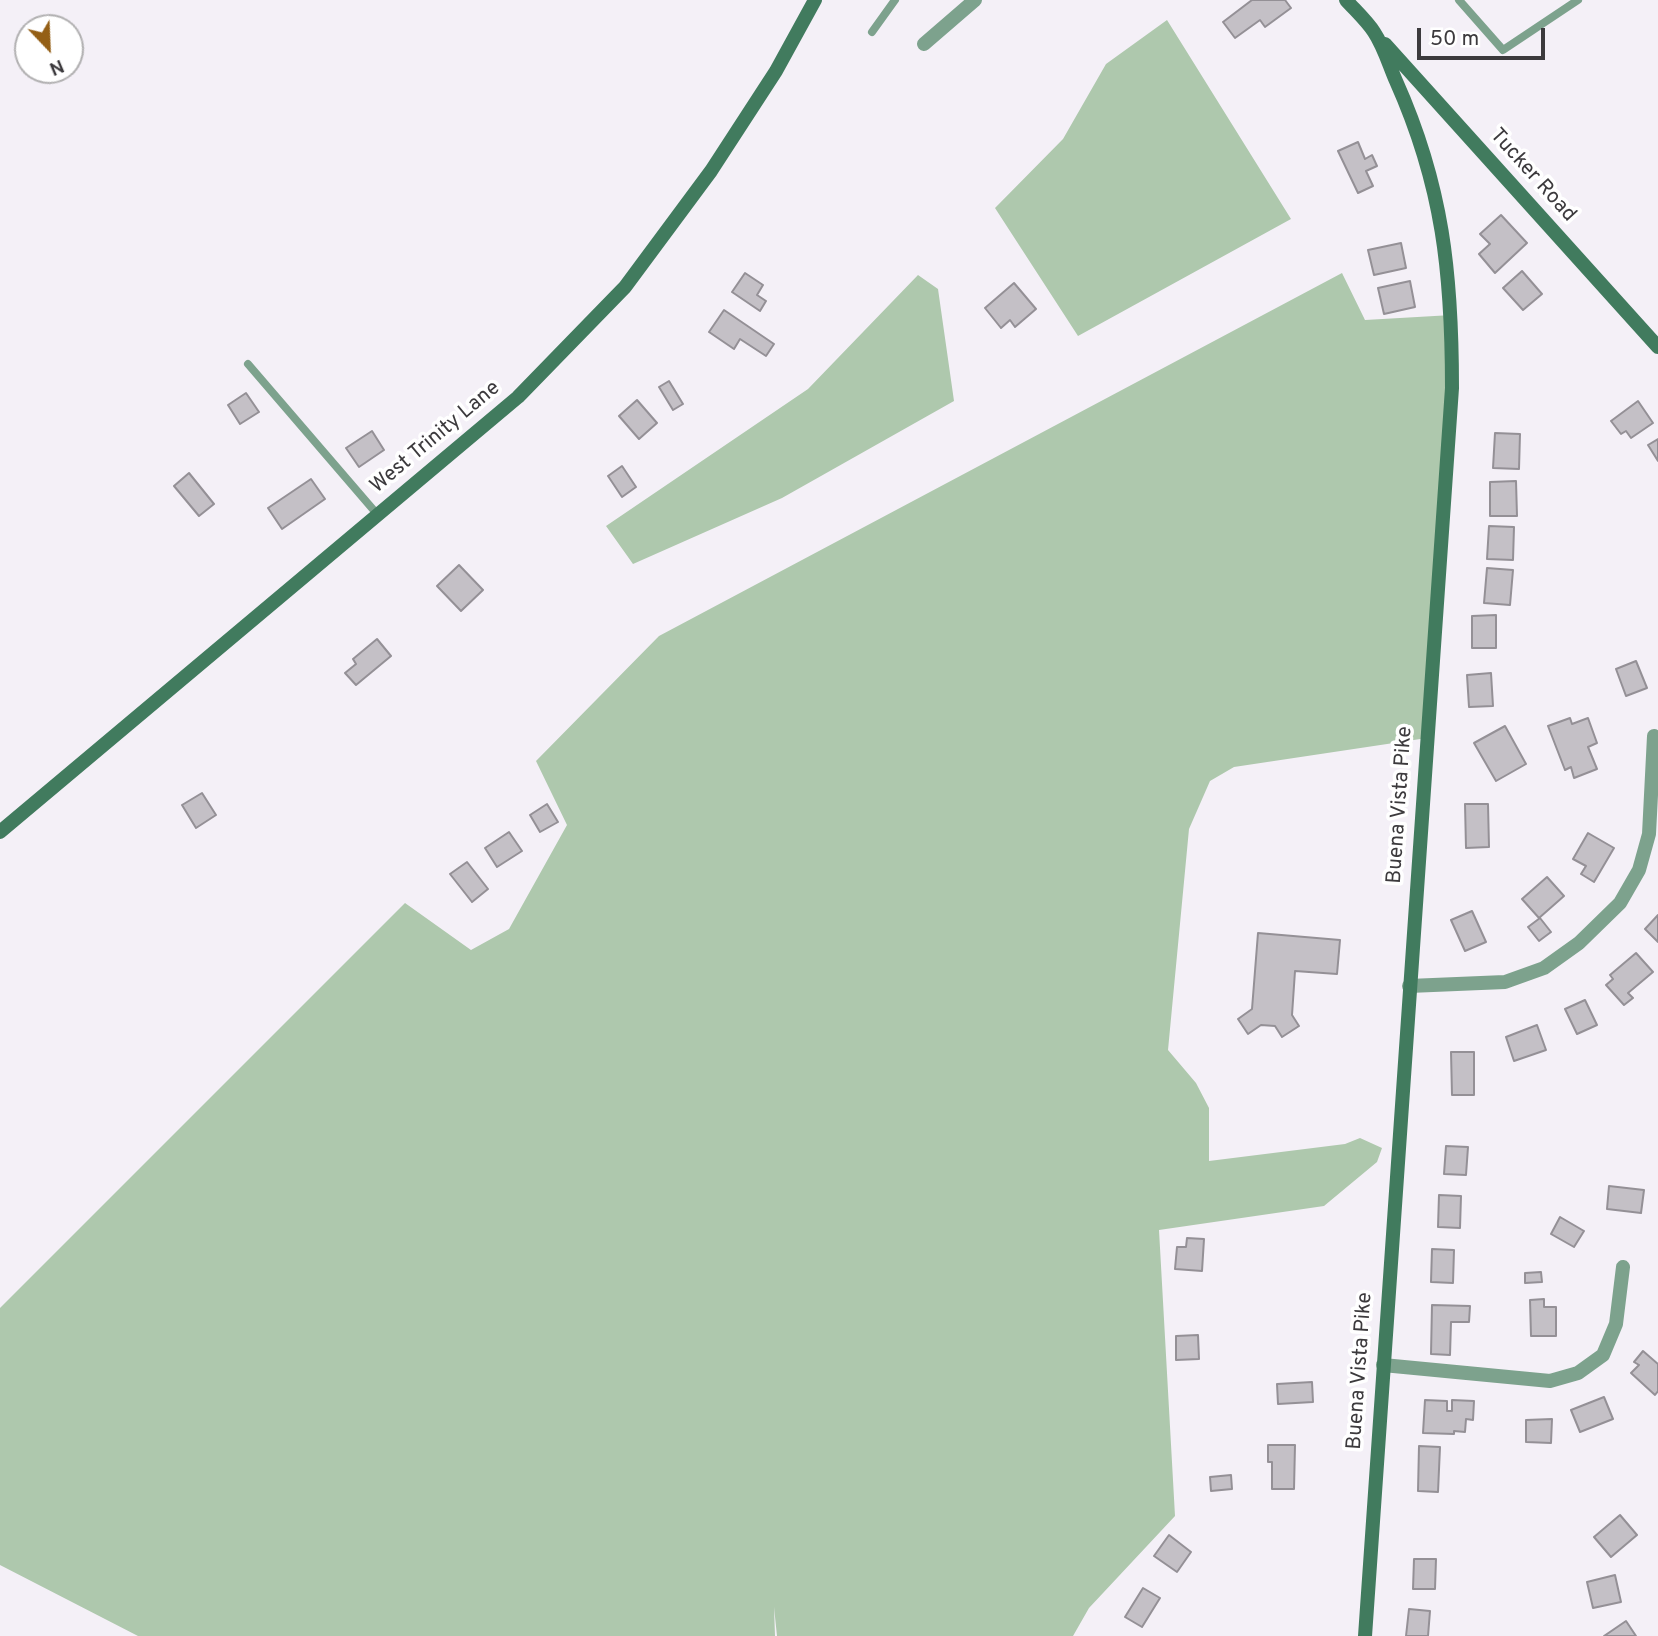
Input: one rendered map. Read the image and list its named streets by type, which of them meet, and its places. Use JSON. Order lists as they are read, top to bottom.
{
  "streets": {
    "main road": ["Tucker Road", "West Trinity Lane", "Buena Vista Pike"]
  },
  "crossings": [
    ["Tucker Road", "Buena Vista Pike"]
  ],
  "scale_bar": "50 m",
  "north": "bottom right"
}
